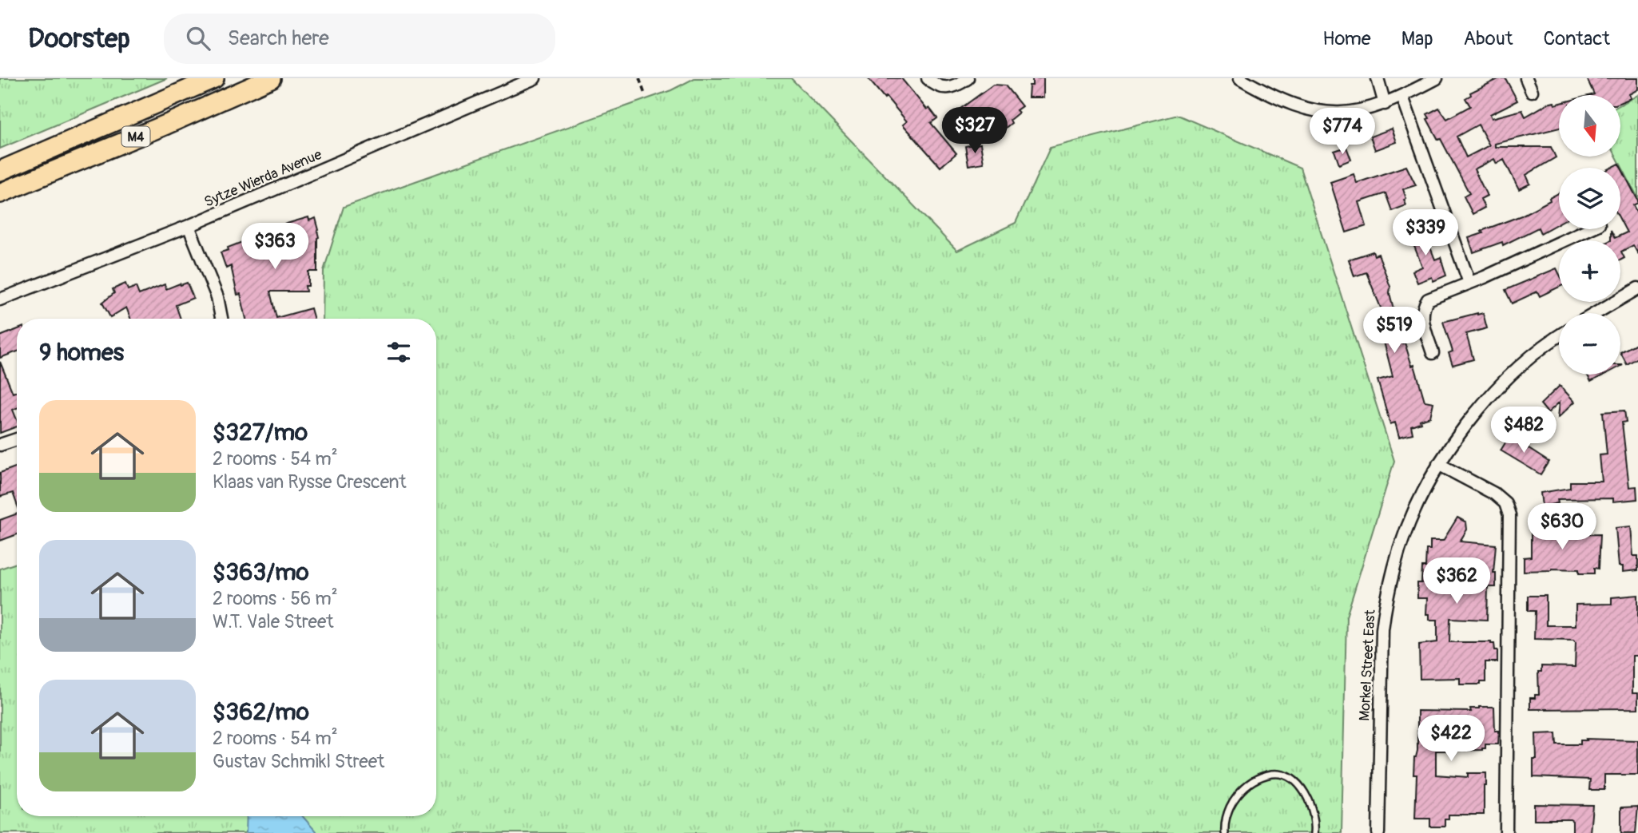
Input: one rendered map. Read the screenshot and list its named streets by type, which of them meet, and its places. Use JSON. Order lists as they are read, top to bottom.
{
  "streets": {
    "main road": ["M4"],
    "street": ["Sytze Wierda Avenue", "Morkel Street East"]
  },
  "north": "bottom",
  "page": {
    "header": "Doorstep",
    "search": "Search here",
    "nav": [
      "Home",
      "Map",
      "About",
      "Contact"
    ],
    "map_buttons": ["+", "−"],
    "price": [
      "$327",
      "$774",
      "$339",
      "$363",
      "$519",
      "$482",
      "$630",
      "$362",
      "$422"
    ],
    "heading": "9 homes",
    "list": [
      {
        "name": "$327/mo",
        "note": "2 rooms · 54 m² · Klaas van Rysse Crescent"
      },
      {
        "name": "$363/mo",
        "note": "2 rooms · 56 m² · W.T. Vale Street"
      },
      {
        "name": "$362/mo",
        "note": "2 rooms · 54 m² · Gustav Schmikl Street"
      }
    ]
  }
}
